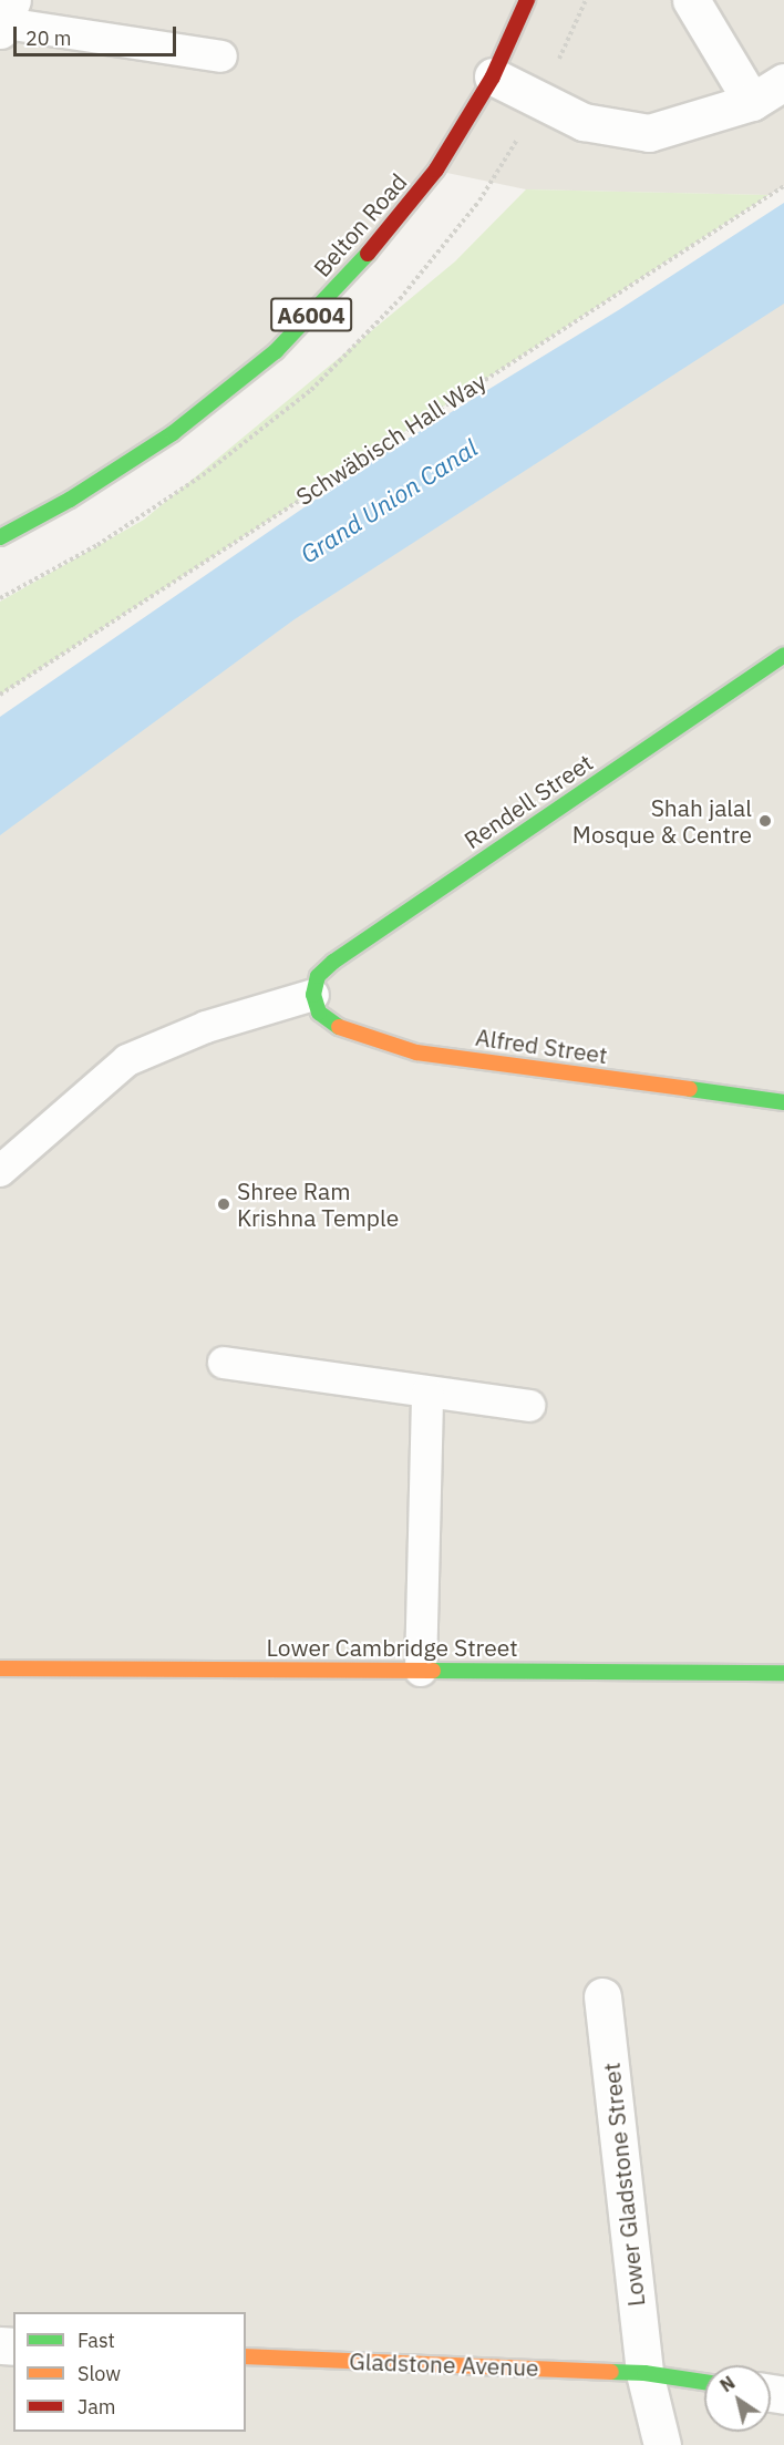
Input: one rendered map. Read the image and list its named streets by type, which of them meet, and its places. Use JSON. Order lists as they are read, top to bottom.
{
  "streets": {
    "street": [
      "Belton Road",
      "A6004",
      "Rendell Street",
      "Alfred Street",
      "Lower Cambridge Street",
      "Lower Gladstone Street",
      "Gladstone Avenue"
    ],
    "path": ["Schwäbisch Hall Way"]
  },
  "crossings": [
    ["Rendell Street", "Alfred Street"],
    ["Lower Gladstone Street", "Gladstone Avenue"]
  ],
  "water": ["Grand Union Canal"],
  "places": ["Shah jalal Mosque & Centre", "Shree Ram Krishna Temple"],
  "legend": ["Fast", "Slow", "Jam"],
  "scale_bar": "20 m",
  "north": "top left"
}
